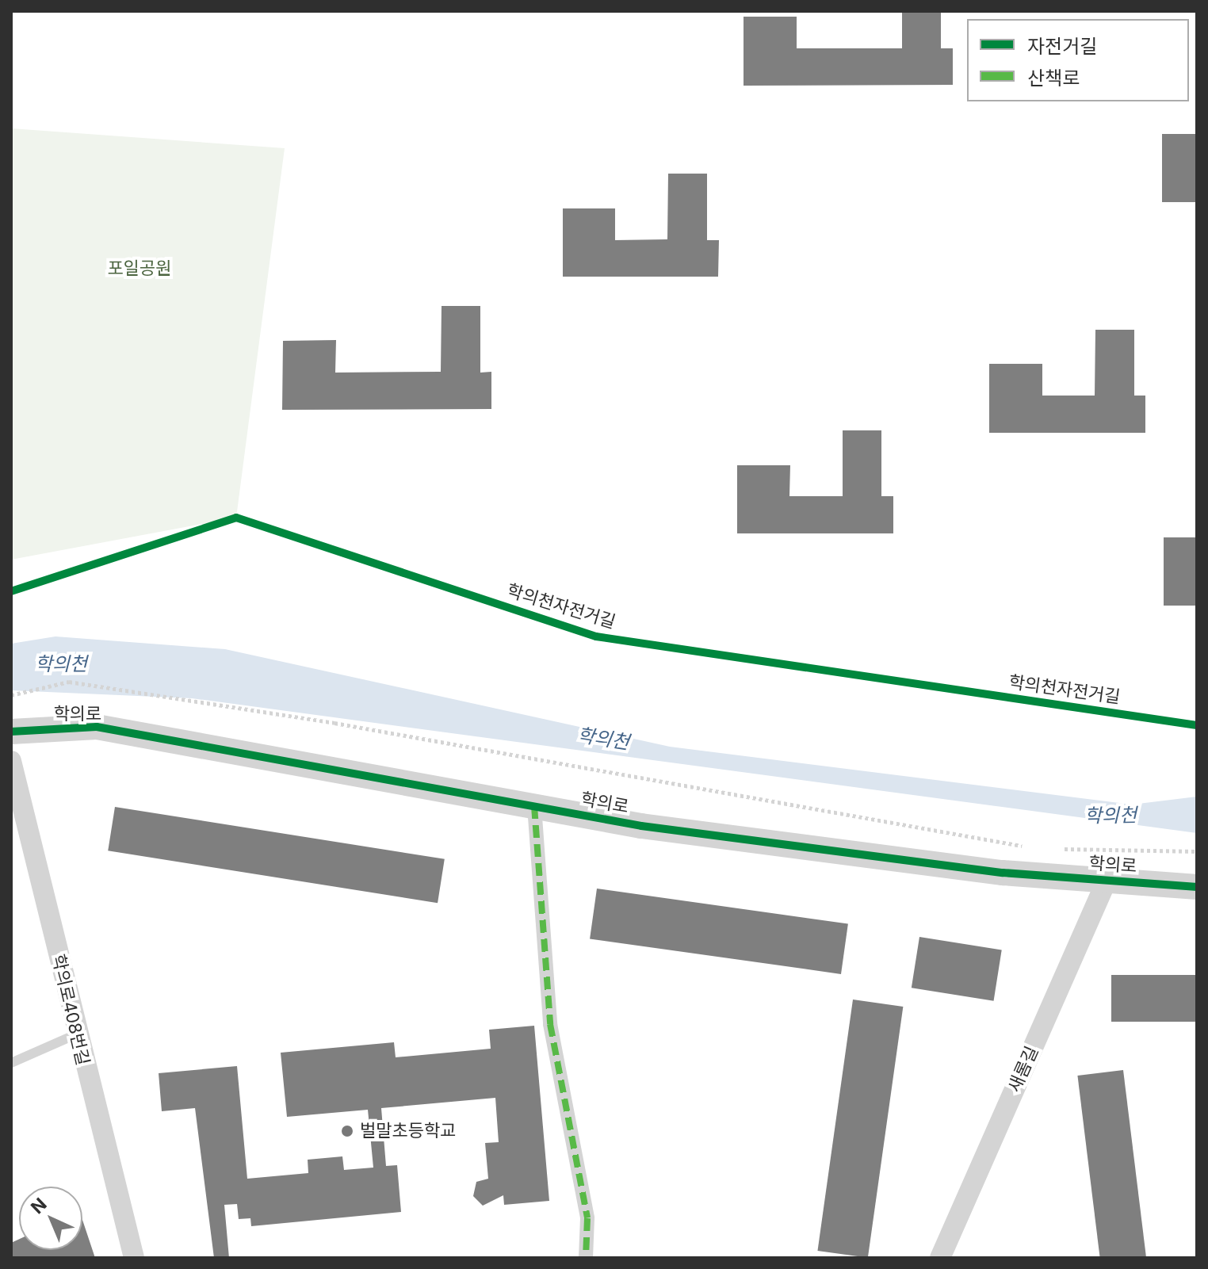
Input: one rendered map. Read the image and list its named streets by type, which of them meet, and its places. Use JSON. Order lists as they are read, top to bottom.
{
  "streets": {
    "street": ["학의로", "학의로408번길", "새롬길"],
    "cycle path": ["학의천자전거길"]
  },
  "crossings": [
    ["학의로", "새롬길"]
  ],
  "water": ["학의천"],
  "parks": ["포일공원"],
  "places": ["벌말초등학교"],
  "legend": ["자전거길", "산책로"],
  "north": "top left"
}
